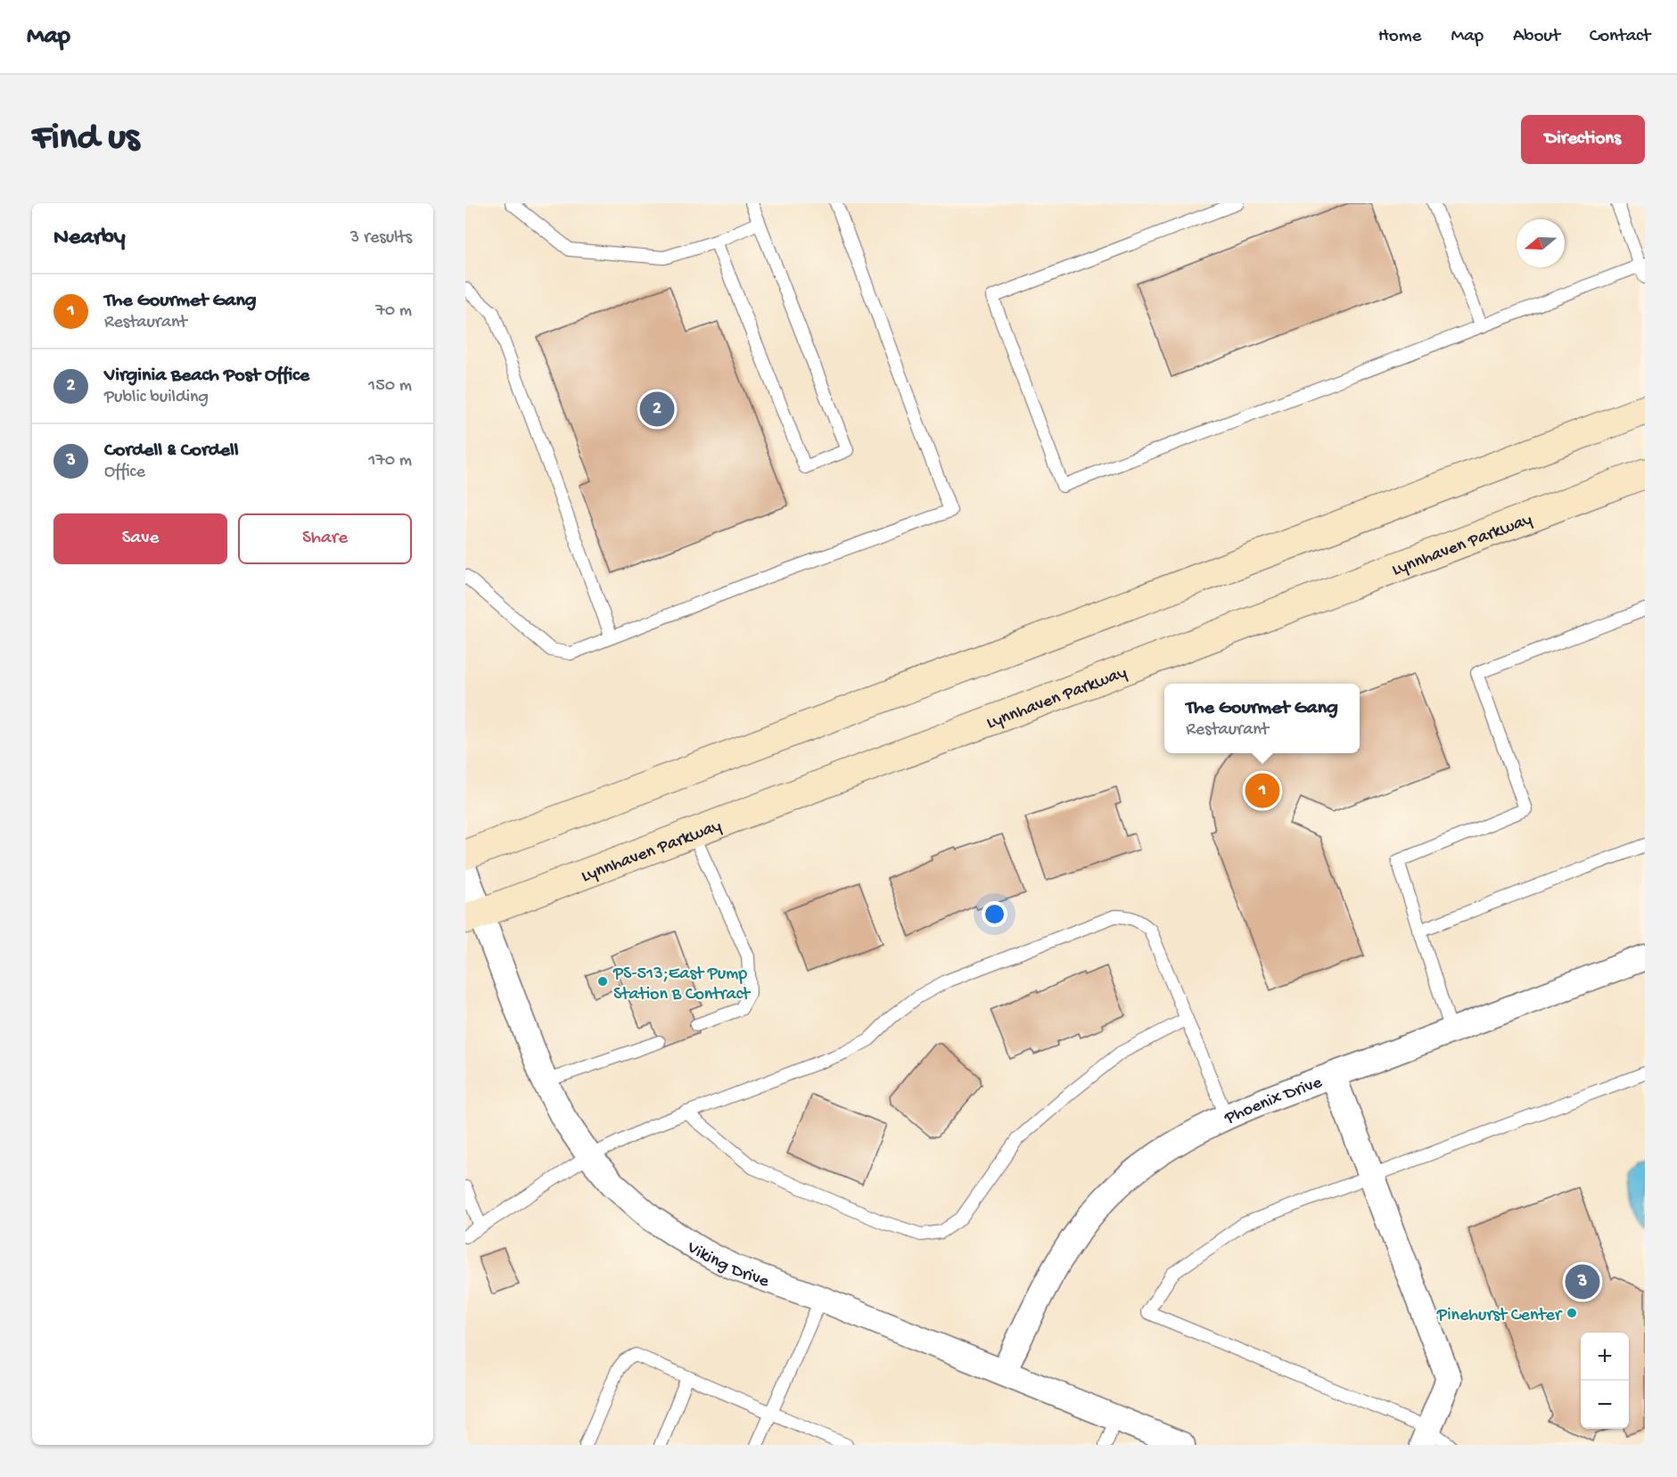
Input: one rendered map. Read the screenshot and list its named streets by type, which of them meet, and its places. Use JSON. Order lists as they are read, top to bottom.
{
  "streets": {
    "main road": ["Lynnhaven Parkway"],
    "street": ["Phoenix Drive", "Viking Drive"]
  },
  "crossings": [
    ["Lynnhaven Parkway", "Viking Drive"],
    ["Phoenix Drive", "Viking Drive"]
  ],
  "places": ["PS-513;East Pump Station B Contract", "Pinehurst Center"],
  "north": "left",
  "page": {
    "header": "Map",
    "nav": [
      "Home",
      "Map",
      "About",
      "Contact"
    ],
    "buttons": [
      "Directions",
      ["Save", "Share"]
    ],
    "title": "Find us",
    "heading": ["Nearby", "3 results"],
    "list": [
      {
        "mark": "1",
        "name": "The Gourmet Gang",
        "note": "Restaurant",
        "value": "70 m"
      },
      {
        "mark": "2",
        "name": "Virginia Beach Post Office",
        "note": "Public building",
        "value": "150 m"
      },
      {
        "mark": "3",
        "name": "Cordell & Cordell",
        "note": "Office",
        "value": "170 m"
      }
    ],
    "pins": ["2", "1", "3"],
    "popup": ["The Gourmet Gang", "Restaurant"],
    "map_buttons": ["+", "−"]
  }
}
